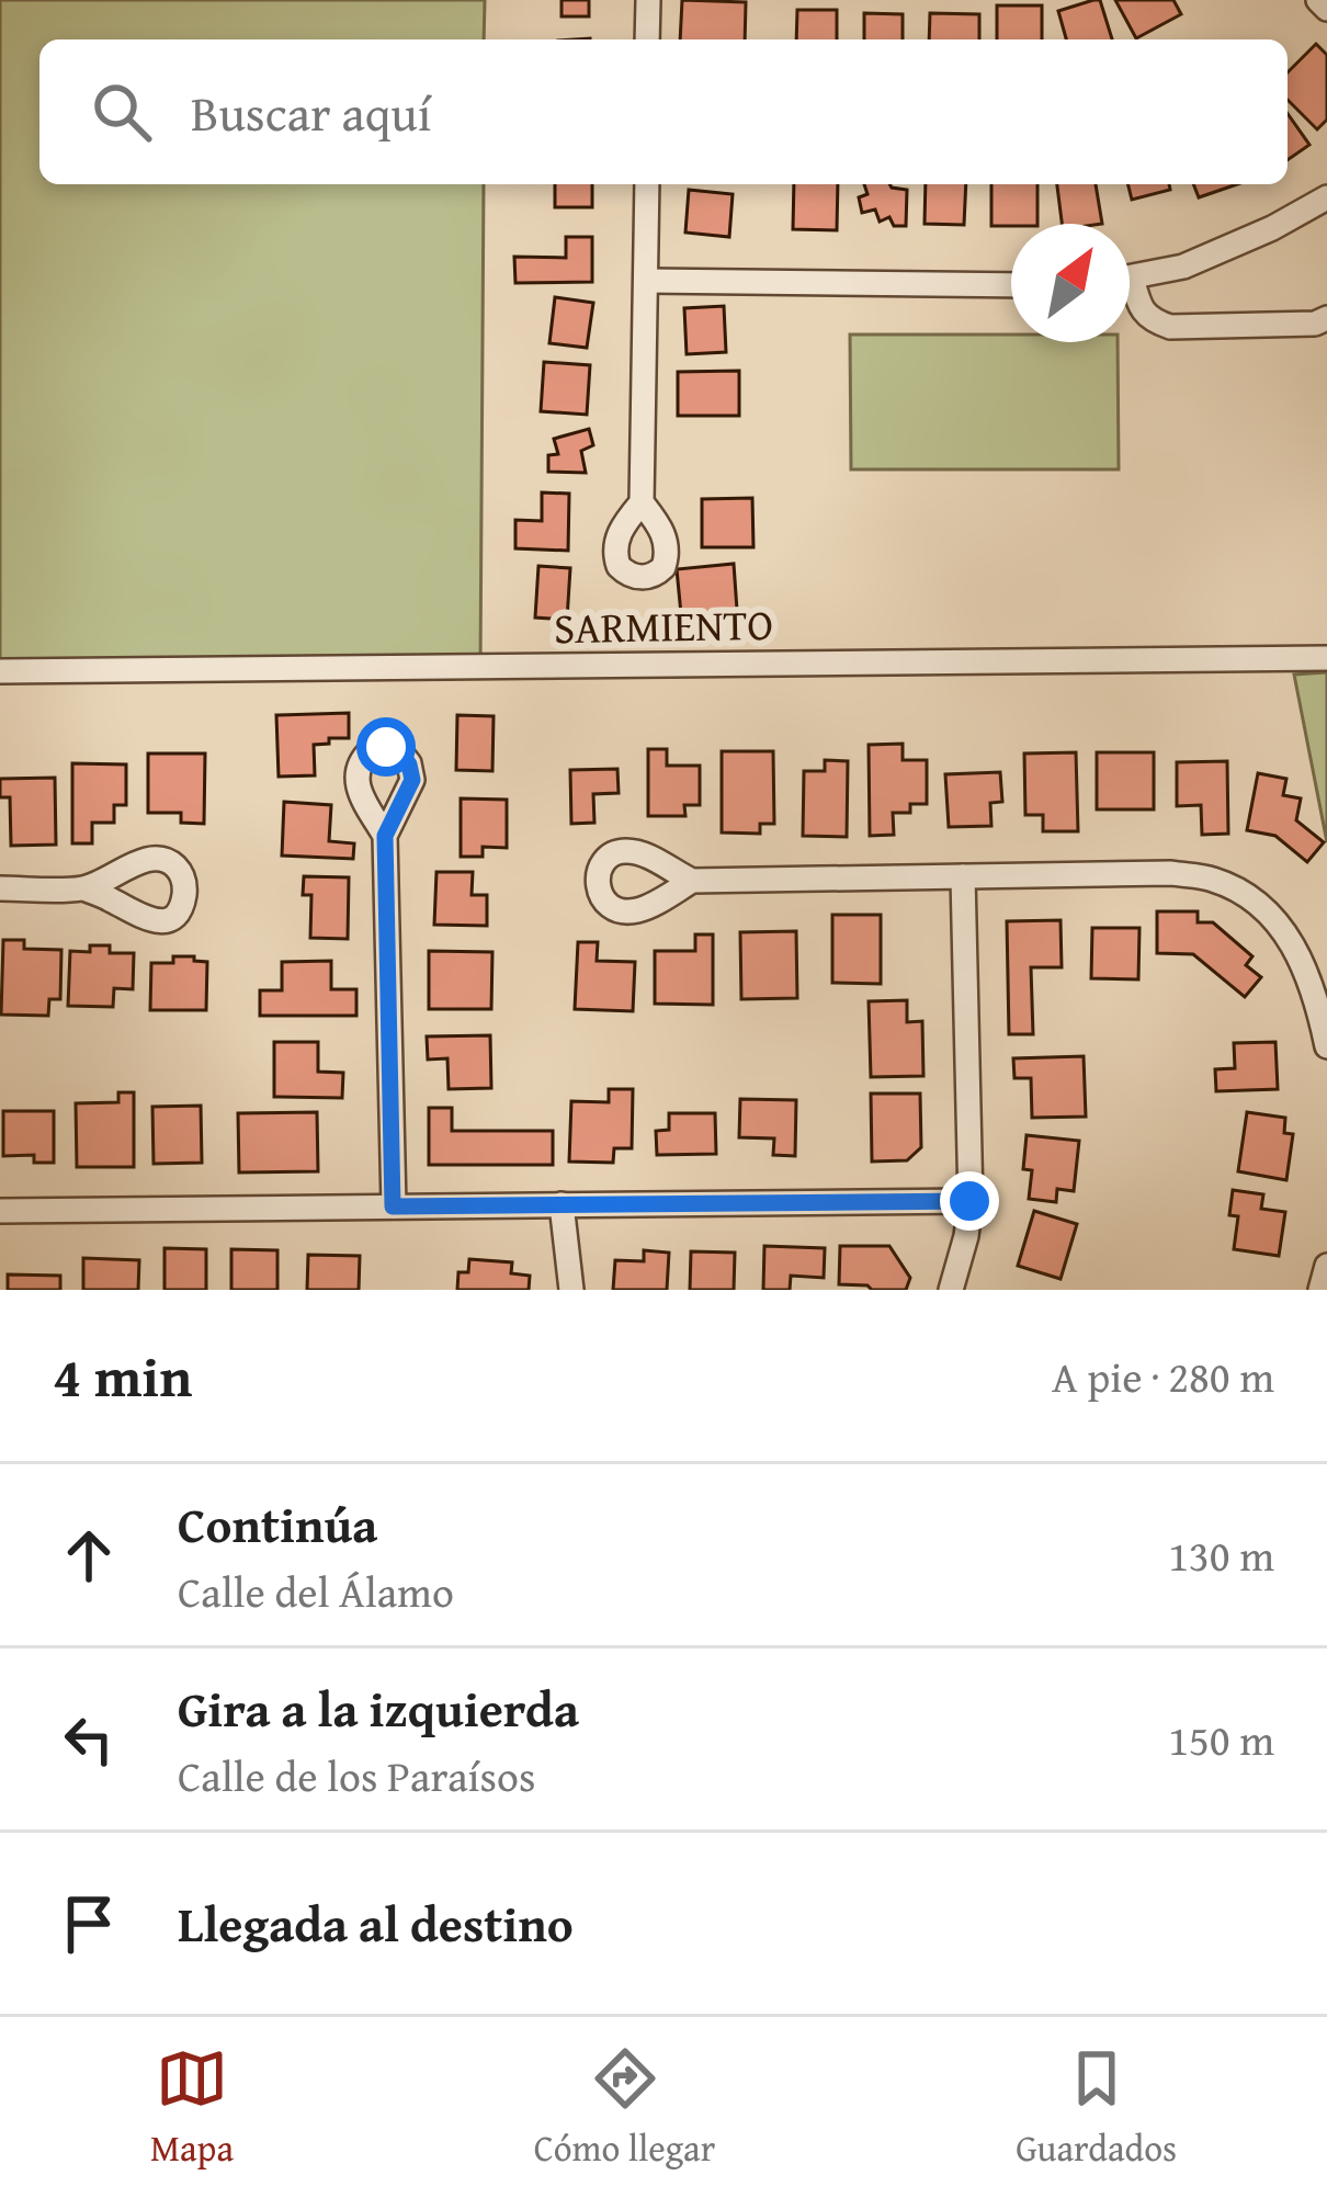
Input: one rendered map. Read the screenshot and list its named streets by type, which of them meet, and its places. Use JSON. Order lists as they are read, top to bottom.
{
  "streets": {
    "street": ["SARMIENTO"]
  },
  "north": "top right",
  "page": {
    "search": "Buscar aquí",
    "heading": ["4 min", "A pie · 280 m"],
    "list": [
      ["Continúa", "Calle del Álamo", "130 m"],
      ["Gira a la izquierda", "Calle de los Paraísos", "150 m"],
      "Llegada al destino"
    ],
    "nav": ["Mapa", "Cómo llegar", "Guardados"]
  }
}
